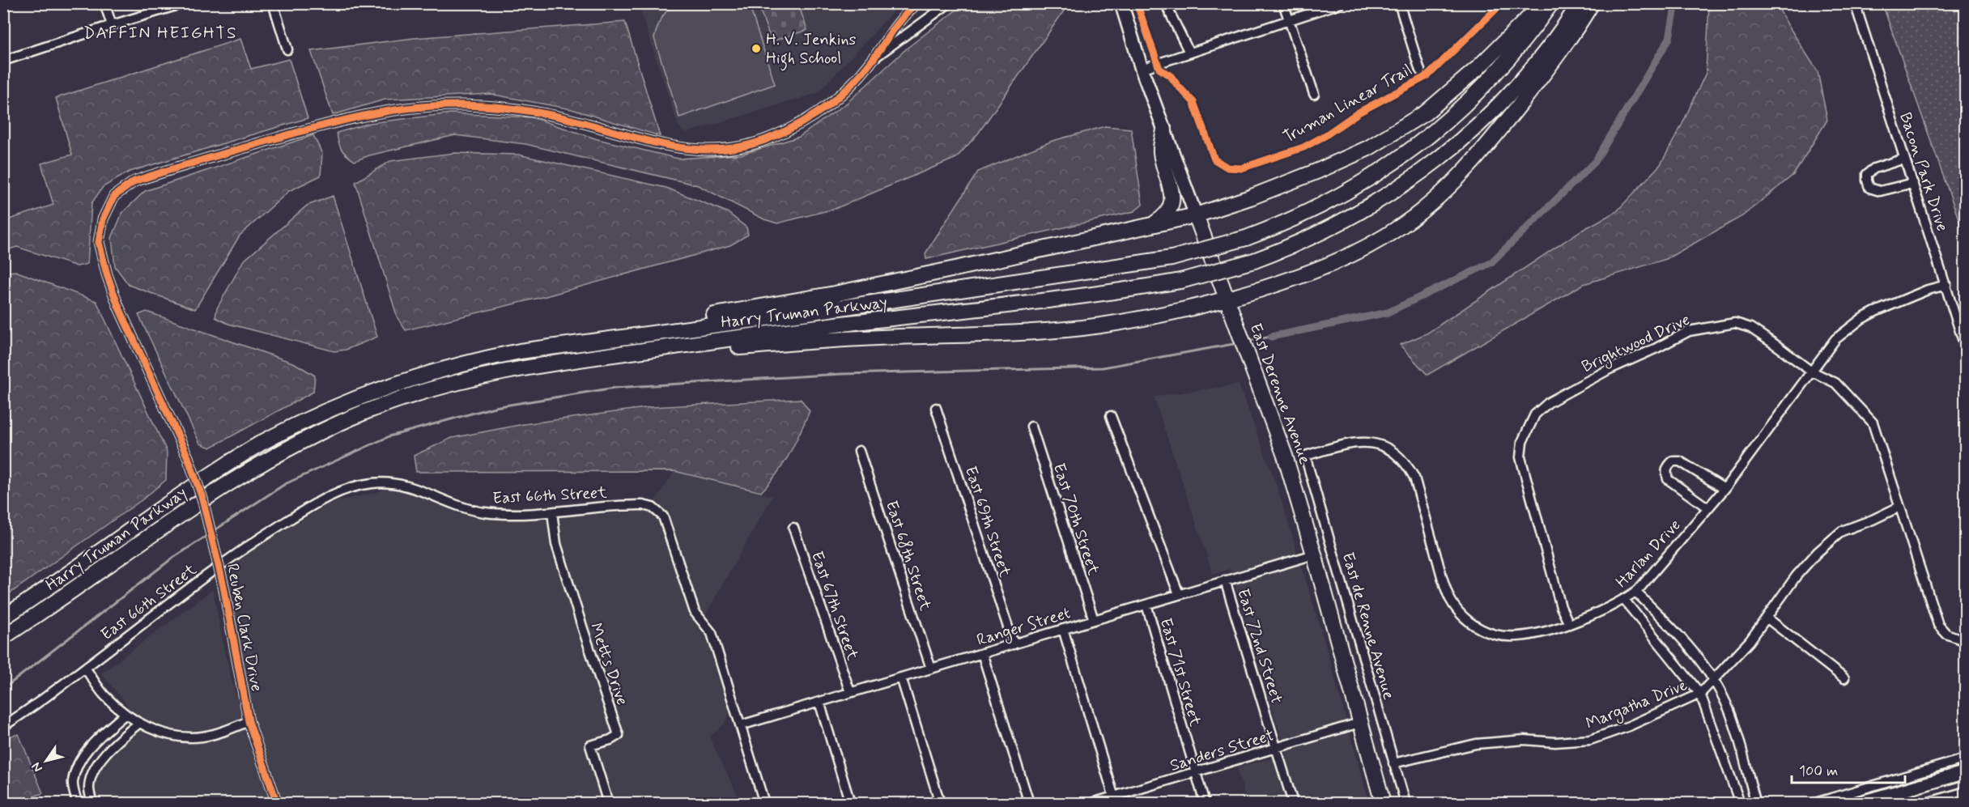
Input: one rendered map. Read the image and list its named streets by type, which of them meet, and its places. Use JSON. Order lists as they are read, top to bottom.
{
  "streets": {
    "highway": ["Harry Truman Parkway", "East Derenne Avenue"],
    "street": [
      "Bacon Park Drive",
      "Brightwood Drive",
      "East 66th Street",
      "East 70th Street",
      "East 69th Street",
      "Harlan Drive",
      "East 68th Street",
      "East 67th Street",
      "Ranger Street",
      "East de Renne Avenue",
      "Reuben Clark Drive",
      "East 72nd Street",
      "Metts Drive",
      "East 71st Street",
      "Margatha Drive",
      "Sanders Street"
    ],
    "cycle path": ["Truman Linear Trail"]
  },
  "crossings": [
    ["Bacon Park Drive", "Harlan Drive"],
    ["Brightwood Drive", "Harlan Drive"],
    ["Brightwood Drive", "Margatha Drive"],
    ["East Derenne Avenue", "Ranger Street"],
    ["East Derenne Avenue", "Sanders Street"],
    ["East 66th Street", "Ranger Street"],
    ["East 66th Street", "Metts Drive"],
    ["East 70th Street", "Ranger Street"],
    ["East 69th Street", "Ranger Street"],
    ["Harlan Drive", "East de Renne Avenue"],
    ["East 68th Street", "Ranger Street"],
    ["East 67th Street", "Ranger Street"],
    ["Ranger Street", "East 72nd Street"],
    ["Ranger Street", "East 71st Street"],
    ["East de Renne Avenue", "Margatha Drive"],
    ["East 72nd Street", "Sanders Street"],
    ["East 71st Street", "Sanders Street"]
  ],
  "districts": ["DAFFIN HEIGHTS"],
  "places": ["H. V. Jenkins High School"],
  "scale_bar": "100 m",
  "north": "bottom left"
}
